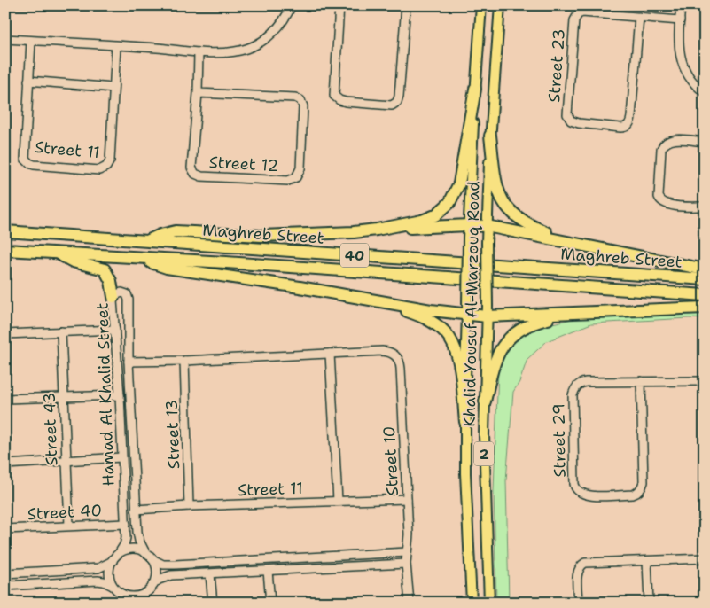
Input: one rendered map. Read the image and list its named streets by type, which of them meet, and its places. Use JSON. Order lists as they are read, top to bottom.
{
  "streets": {
    "highway": ["Maghreb Street", "40"],
    "main road": ["Khalid Yousuf Al-Marzouq Road", "2"],
    "street": [
      "Street 23",
      "Street 11",
      "Street 12",
      "Hamad Al Khalid Street",
      "Street 43",
      "Street 13",
      "Street 29",
      "Street 10",
      "Street 40"
    ]
  },
  "crossings": [
    ["Street 11", "Hamad Al Khalid Street"],
    ["Street 11", "Street 13"],
    ["Street 11", "Street 10"],
    ["Hamad Al Khalid Street", "Street 40"],
    ["Street 43", "Street 40"]
  ]
}
